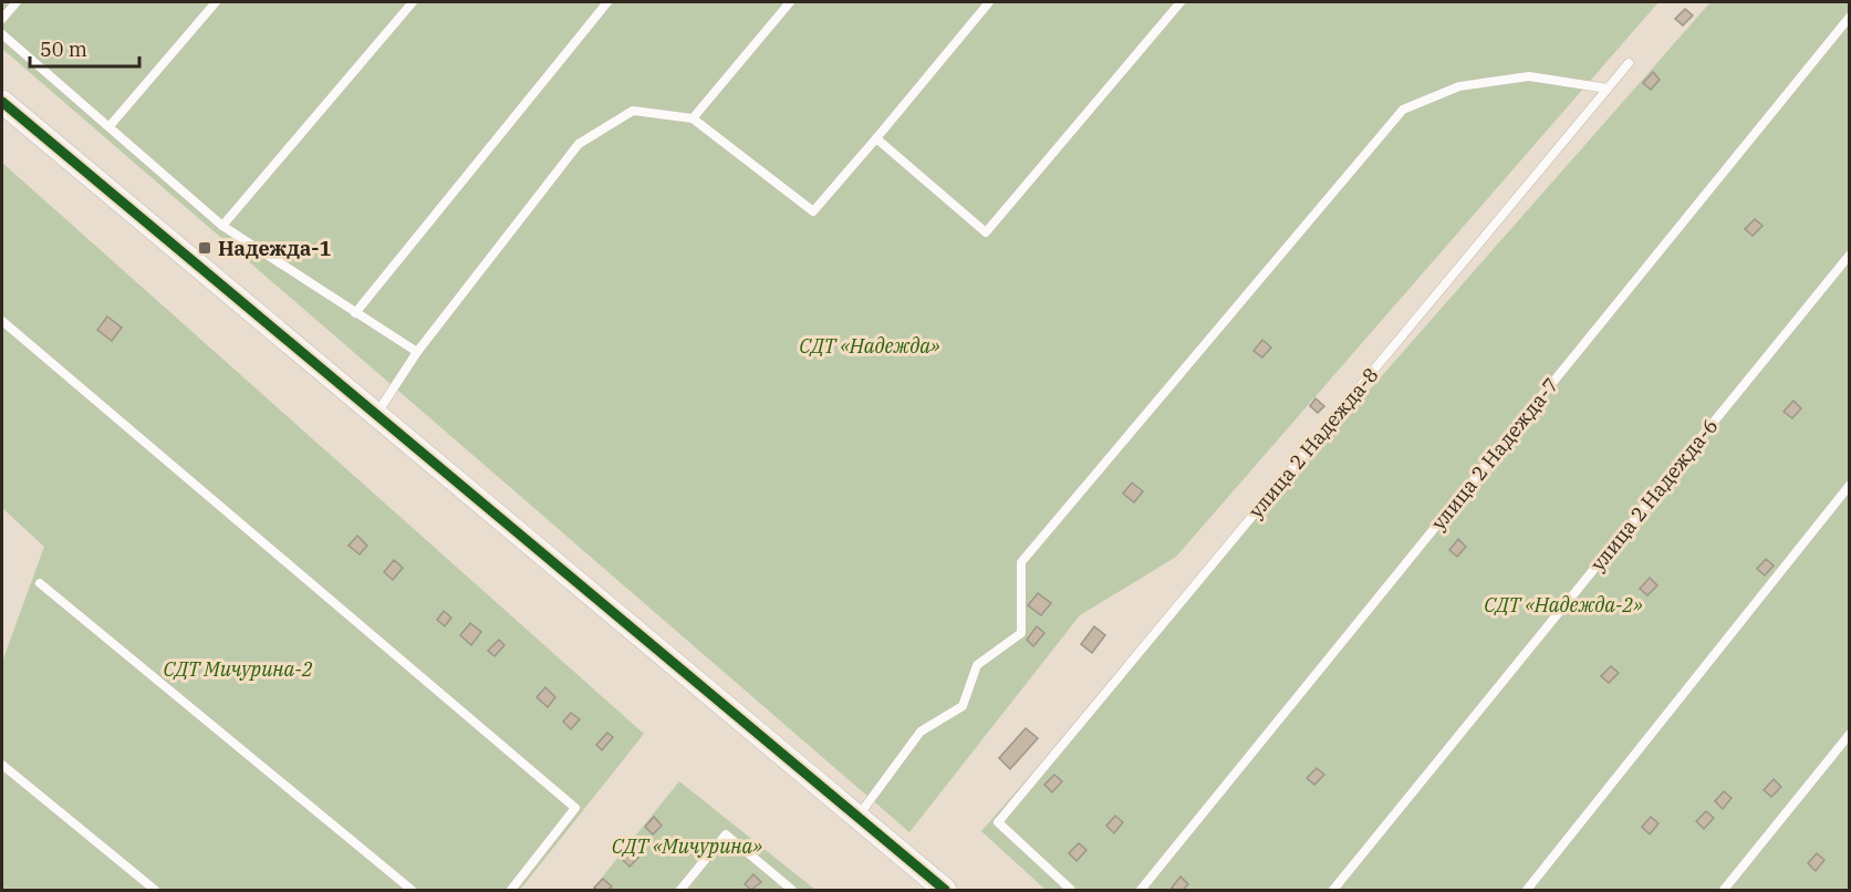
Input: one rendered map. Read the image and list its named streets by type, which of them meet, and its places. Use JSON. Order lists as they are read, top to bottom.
{
  "streets": {
    "lane": ["улица 2 Надежда-8", "улица 2 Надежда-7", "улица 2 Надежда-6"]
  },
  "parks": [
    "СДТ «Надежда»",
    "СДТ «Надежда-2»",
    "СДТ Мичурина-2",
    "СДТ «Мичурина»"
  ],
  "places": {
    "transit": ["Надежда-1"]
  },
  "scale_bar": "50 m"
}
